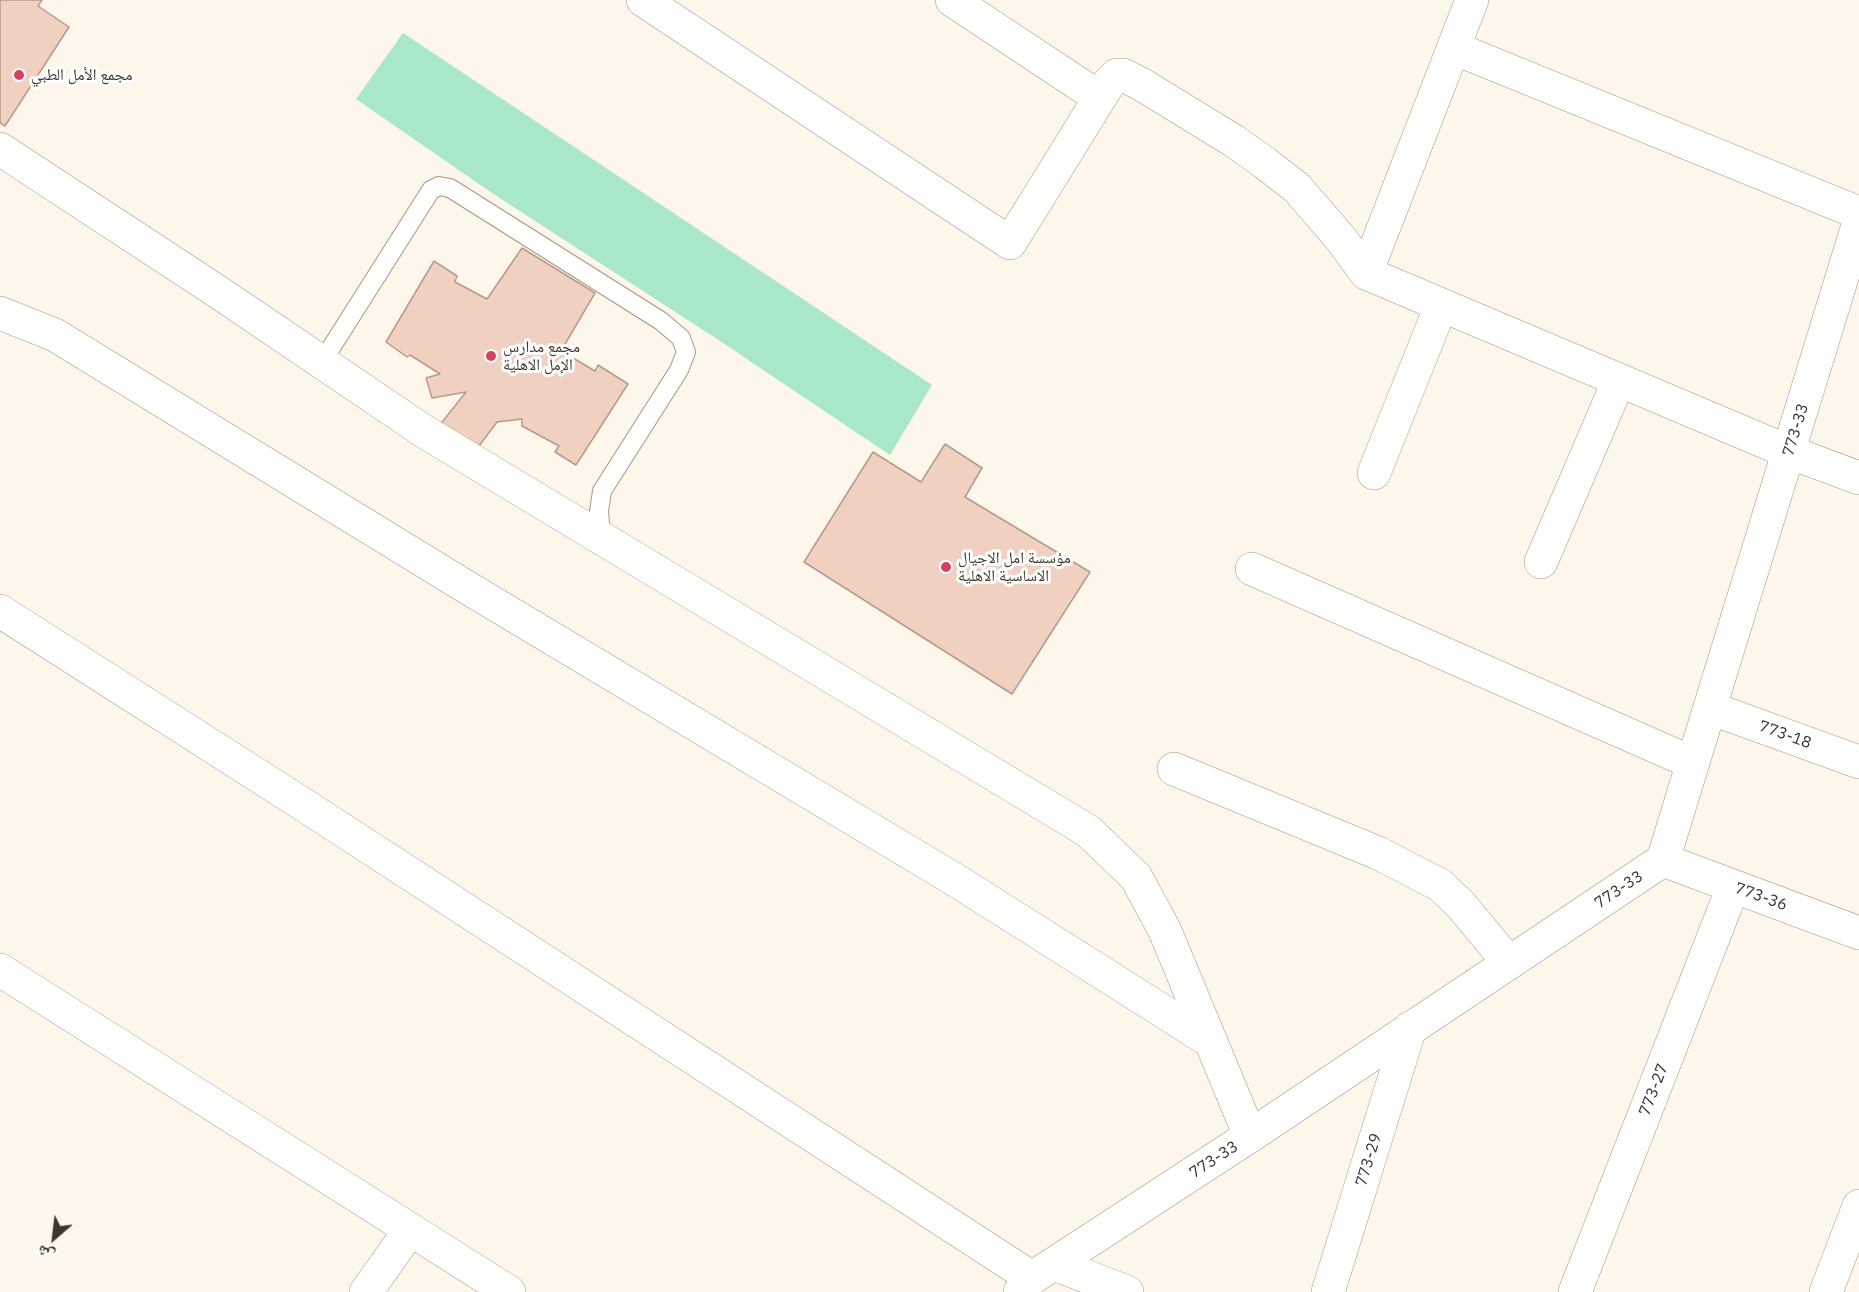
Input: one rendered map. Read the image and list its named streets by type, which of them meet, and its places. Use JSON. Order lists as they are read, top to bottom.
{
  "streets": {
    "street": [
      "773-33",
      "773-18",
      "773-36",
      "773-27",
      "773-29"
    ]
  },
  "crossings": [
    ["773-33", "773-18"],
    ["773-33", "773-36"],
    ["773-33", "773-29"],
    ["773-36", "773-27"]
  ],
  "places": ["مجمع الأمل الطبي", "مجمع مدارس الإمل الاهلية", "مؤسسة امل الاجيال الاساسية الاهلية"],
  "north": "bottom left"
}
